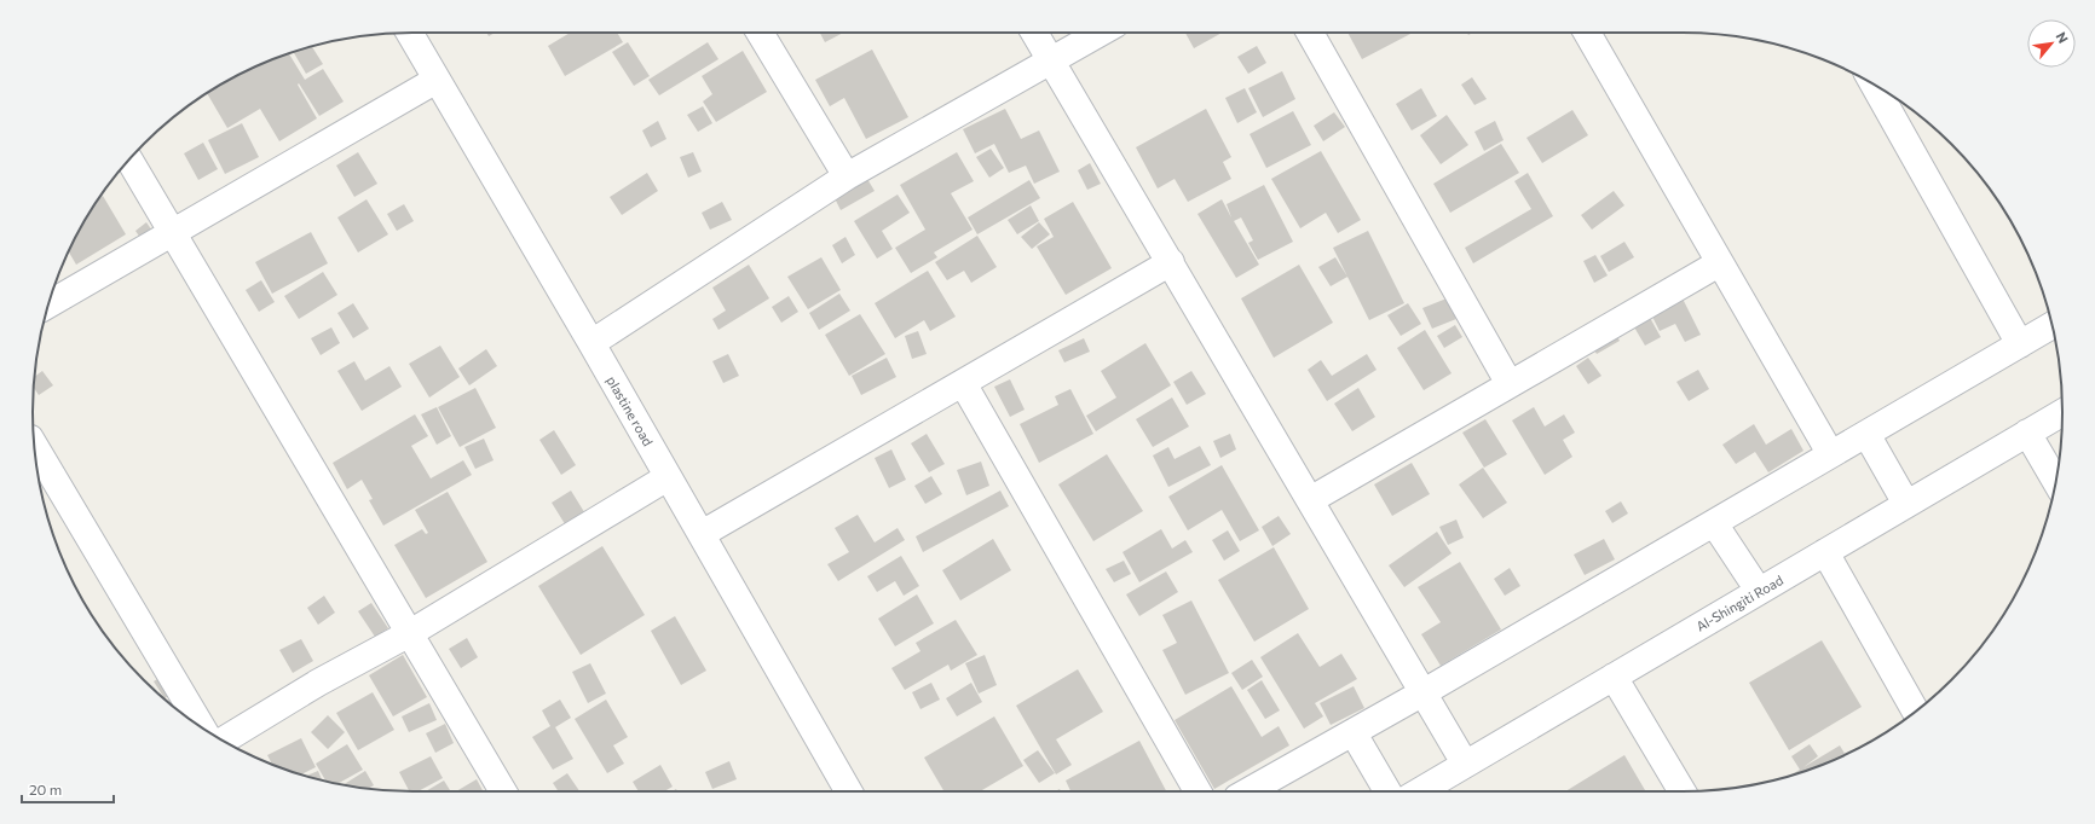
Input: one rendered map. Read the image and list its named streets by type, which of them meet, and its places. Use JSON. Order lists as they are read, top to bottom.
{
  "streets": {
    "street": ["plastine road", "Al-Shingiti Road"]
  },
  "scale_bar": "20 m",
  "north": "top right"
}
